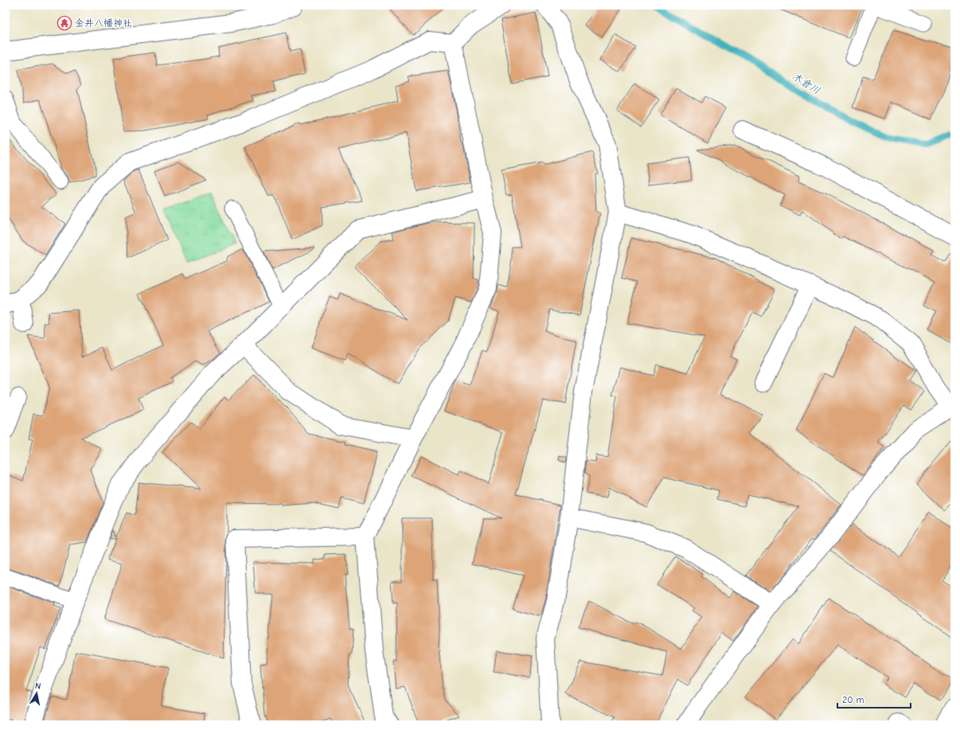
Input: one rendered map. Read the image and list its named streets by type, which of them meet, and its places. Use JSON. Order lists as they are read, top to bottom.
{
  "water": ["木倉川"],
  "places": {
    "temple": ["金井八幡神社"]
  },
  "scale_bar": "20 m",
  "north": "top"
}
